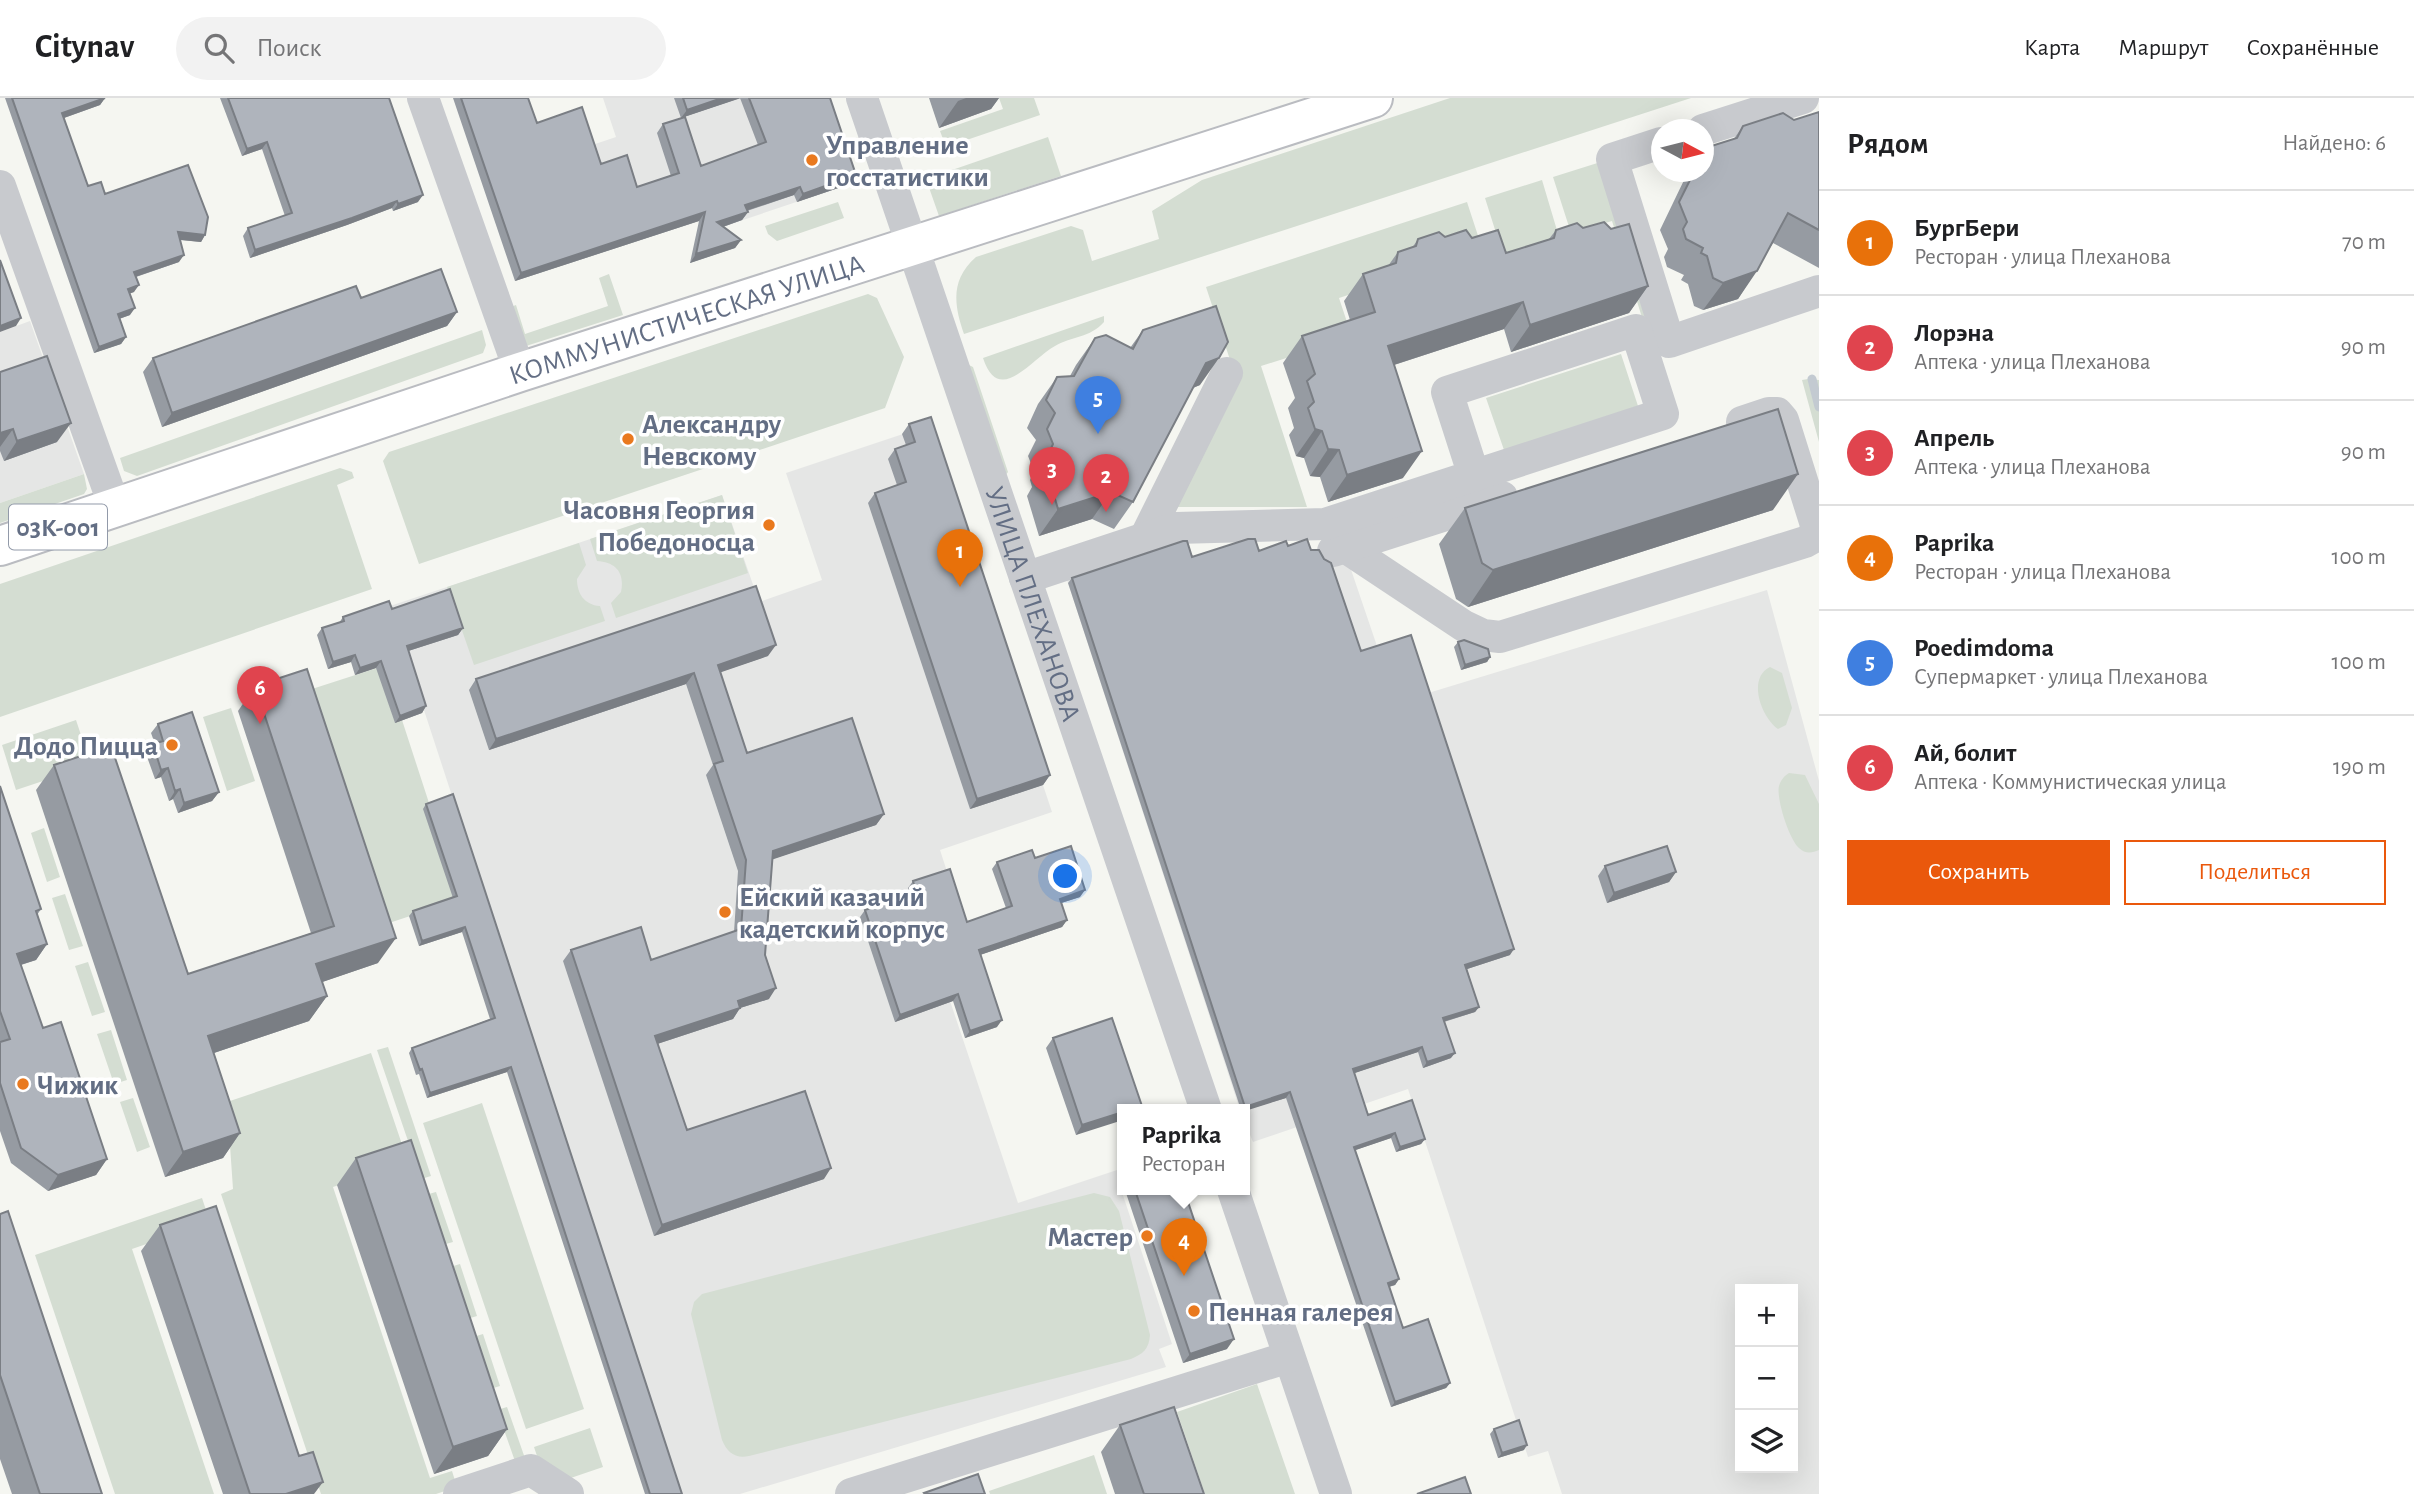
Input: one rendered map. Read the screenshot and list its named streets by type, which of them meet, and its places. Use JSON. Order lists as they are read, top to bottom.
{
  "streets": {
    "main road": ["КОММУНИСТИЧЕСКАЯ УЛИЦА", "03К-001"],
    "street": ["УЛИЦА ПЛЕХАНОВА"]
  },
  "crossings": [
    ["КОММУНИСТИЧЕСКАЯ УЛИЦА", "УЛИЦА ПЛЕХАНОВА"]
  ],
  "places": [
    "Управление госстатистики",
    "Александру Невскому",
    "Часовня Георгия Победоносца",
    "Додо Пицца",
    "Ейский казачий кадетский корпус",
    "Чижик",
    "Мастер",
    "Пенная галерея"
  ],
  "north": "right",
  "page": {
    "header": "Citynav",
    "search": "Поиск",
    "nav": ["Карта", "Маршрут", "Сохранённые"],
    "heading": ["Рядом", "Найдено: 6"],
    "list": [
      {
        "mark": "1",
        "name": "БургБери",
        "note": "Ресторан · улица Плеханова",
        "value": "70 m"
      },
      {
        "mark": "2",
        "name": "Лорэна",
        "note": "Аптека · улица Плеханова",
        "value": "90 m"
      },
      {
        "mark": "3",
        "name": "Апрель",
        "note": "Аптека · улица Плеханова",
        "value": "90 m"
      },
      {
        "mark": "4",
        "name": "Paprika",
        "note": "Ресторан · улица Плеханова",
        "value": "100 m"
      },
      {
        "mark": "5",
        "name": "Poedimdoma",
        "note": "Супермаркет · улица Плеханова",
        "value": "100 m"
      },
      {
        "mark": "6",
        "name": "Ай, болит",
        "note": "Аптека · Коммунистическая улица",
        "value": "190 m"
      }
    ],
    "pins": [
      "5",
      "3",
      "2",
      "1",
      "6",
      "4"
    ],
    "buttons": ["Сохранить", "Поделиться"],
    "popup": ["Paprika", "Ресторан"],
    "map_buttons": ["+", "−"]
  }
}
